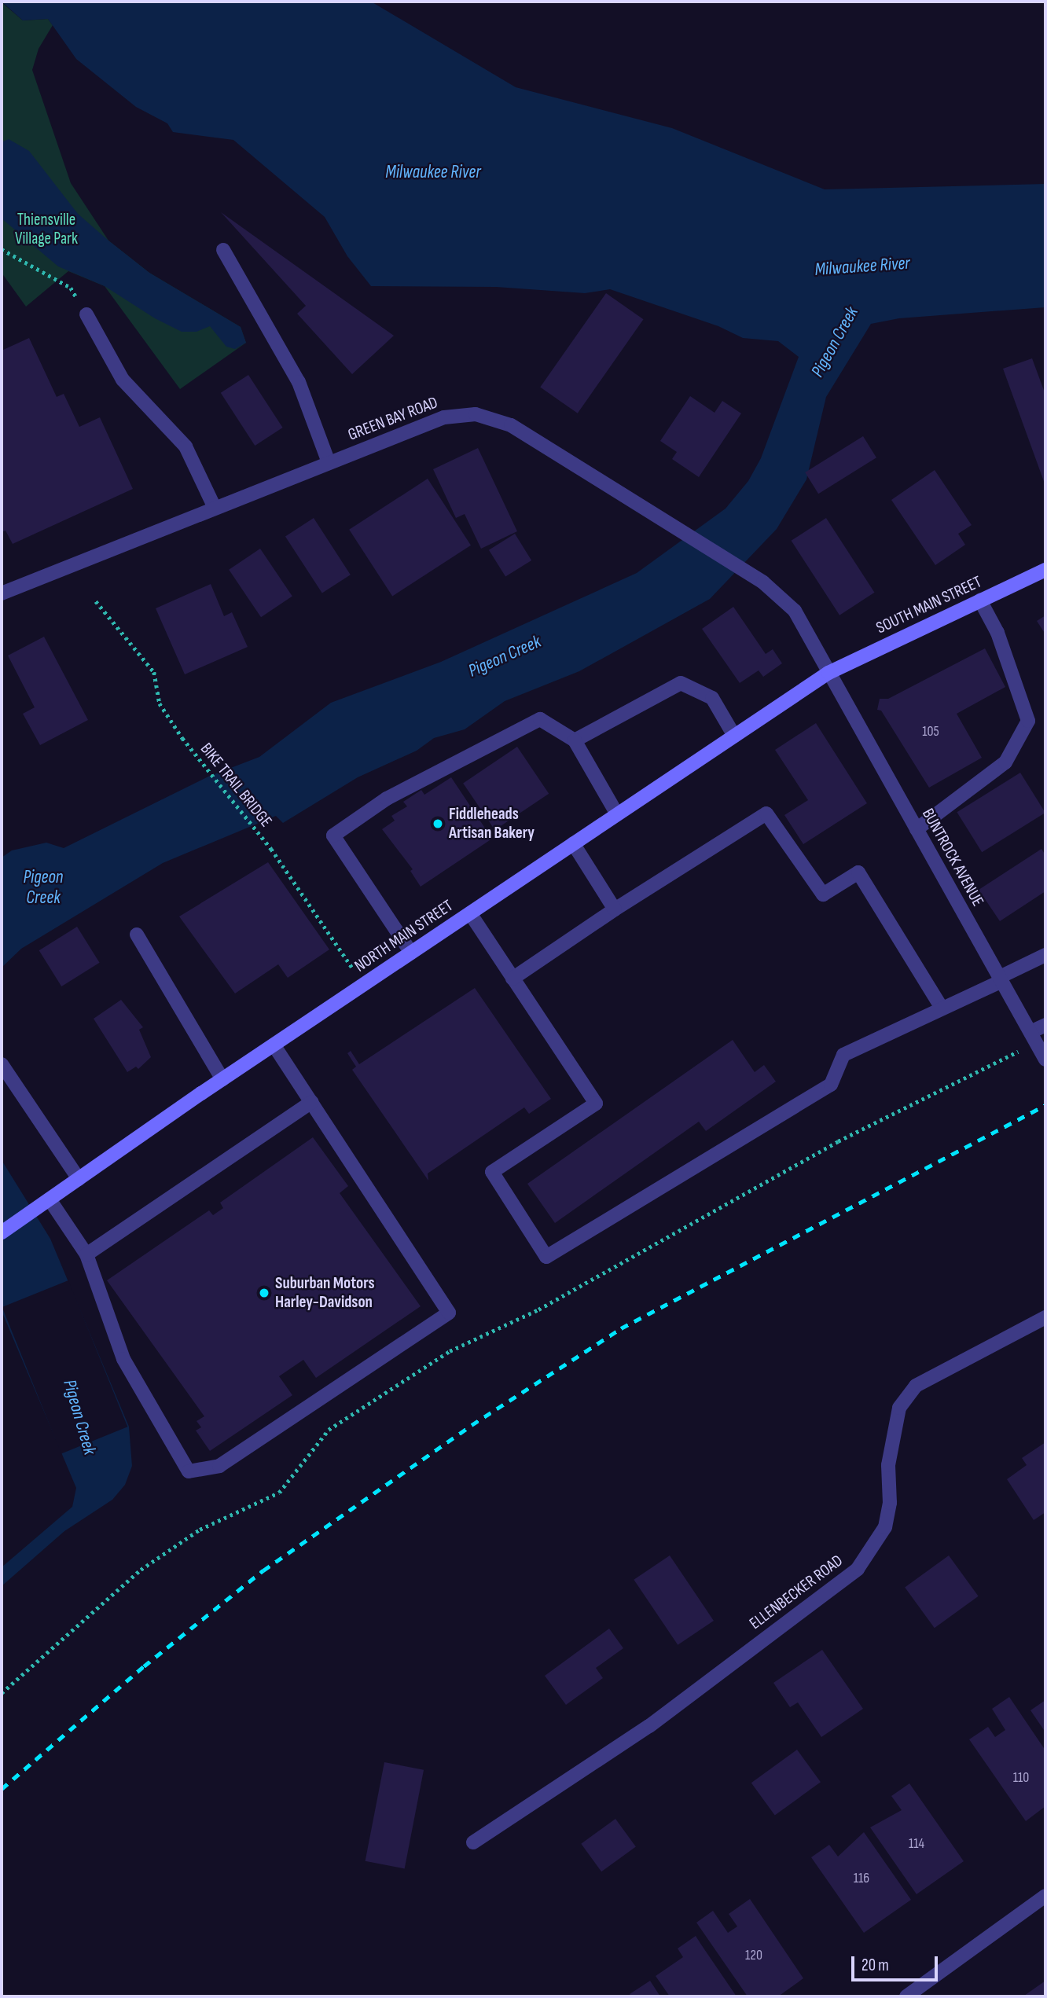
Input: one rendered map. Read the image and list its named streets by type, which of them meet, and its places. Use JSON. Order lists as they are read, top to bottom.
{
  "streets": {
    "main road": ["SOUTH MAIN STREET", "NORTH MAIN STREET"],
    "street": ["GREEN BAY ROAD", "BUNTROCK AVENUE", "ELLENBECKER ROAD"],
    "path": ["BIKE TRAIL BRIDGE"]
  },
  "crossings": [
    ["GREEN BAY ROAD", "SOUTH MAIN STREET"],
    ["GREEN BAY ROAD", "BUNTROCK AVENUE"],
    ["GREEN BAY ROAD", "NORTH MAIN STREET"],
    ["SOUTH MAIN STREET", "BUNTROCK AVENUE"],
    ["SOUTH MAIN STREET", "NORTH MAIN STREET"],
    ["BIKE TRAIL BRIDGE", "NORTH MAIN STREET"],
    ["BUNTROCK AVENUE", "NORTH MAIN STREET"]
  ],
  "water": ["Milwaukee River", "Pigeon Creek"],
  "parks": ["Thiensville Village Park"],
  "places": ["Fiddleheads Artisan Bakery", "Suburban Motors Harley-Davidson"],
  "house_numbers": [
    "105",
    "110",
    "114",
    "116",
    "120"
  ],
  "scale_bar": "20 m"
}
